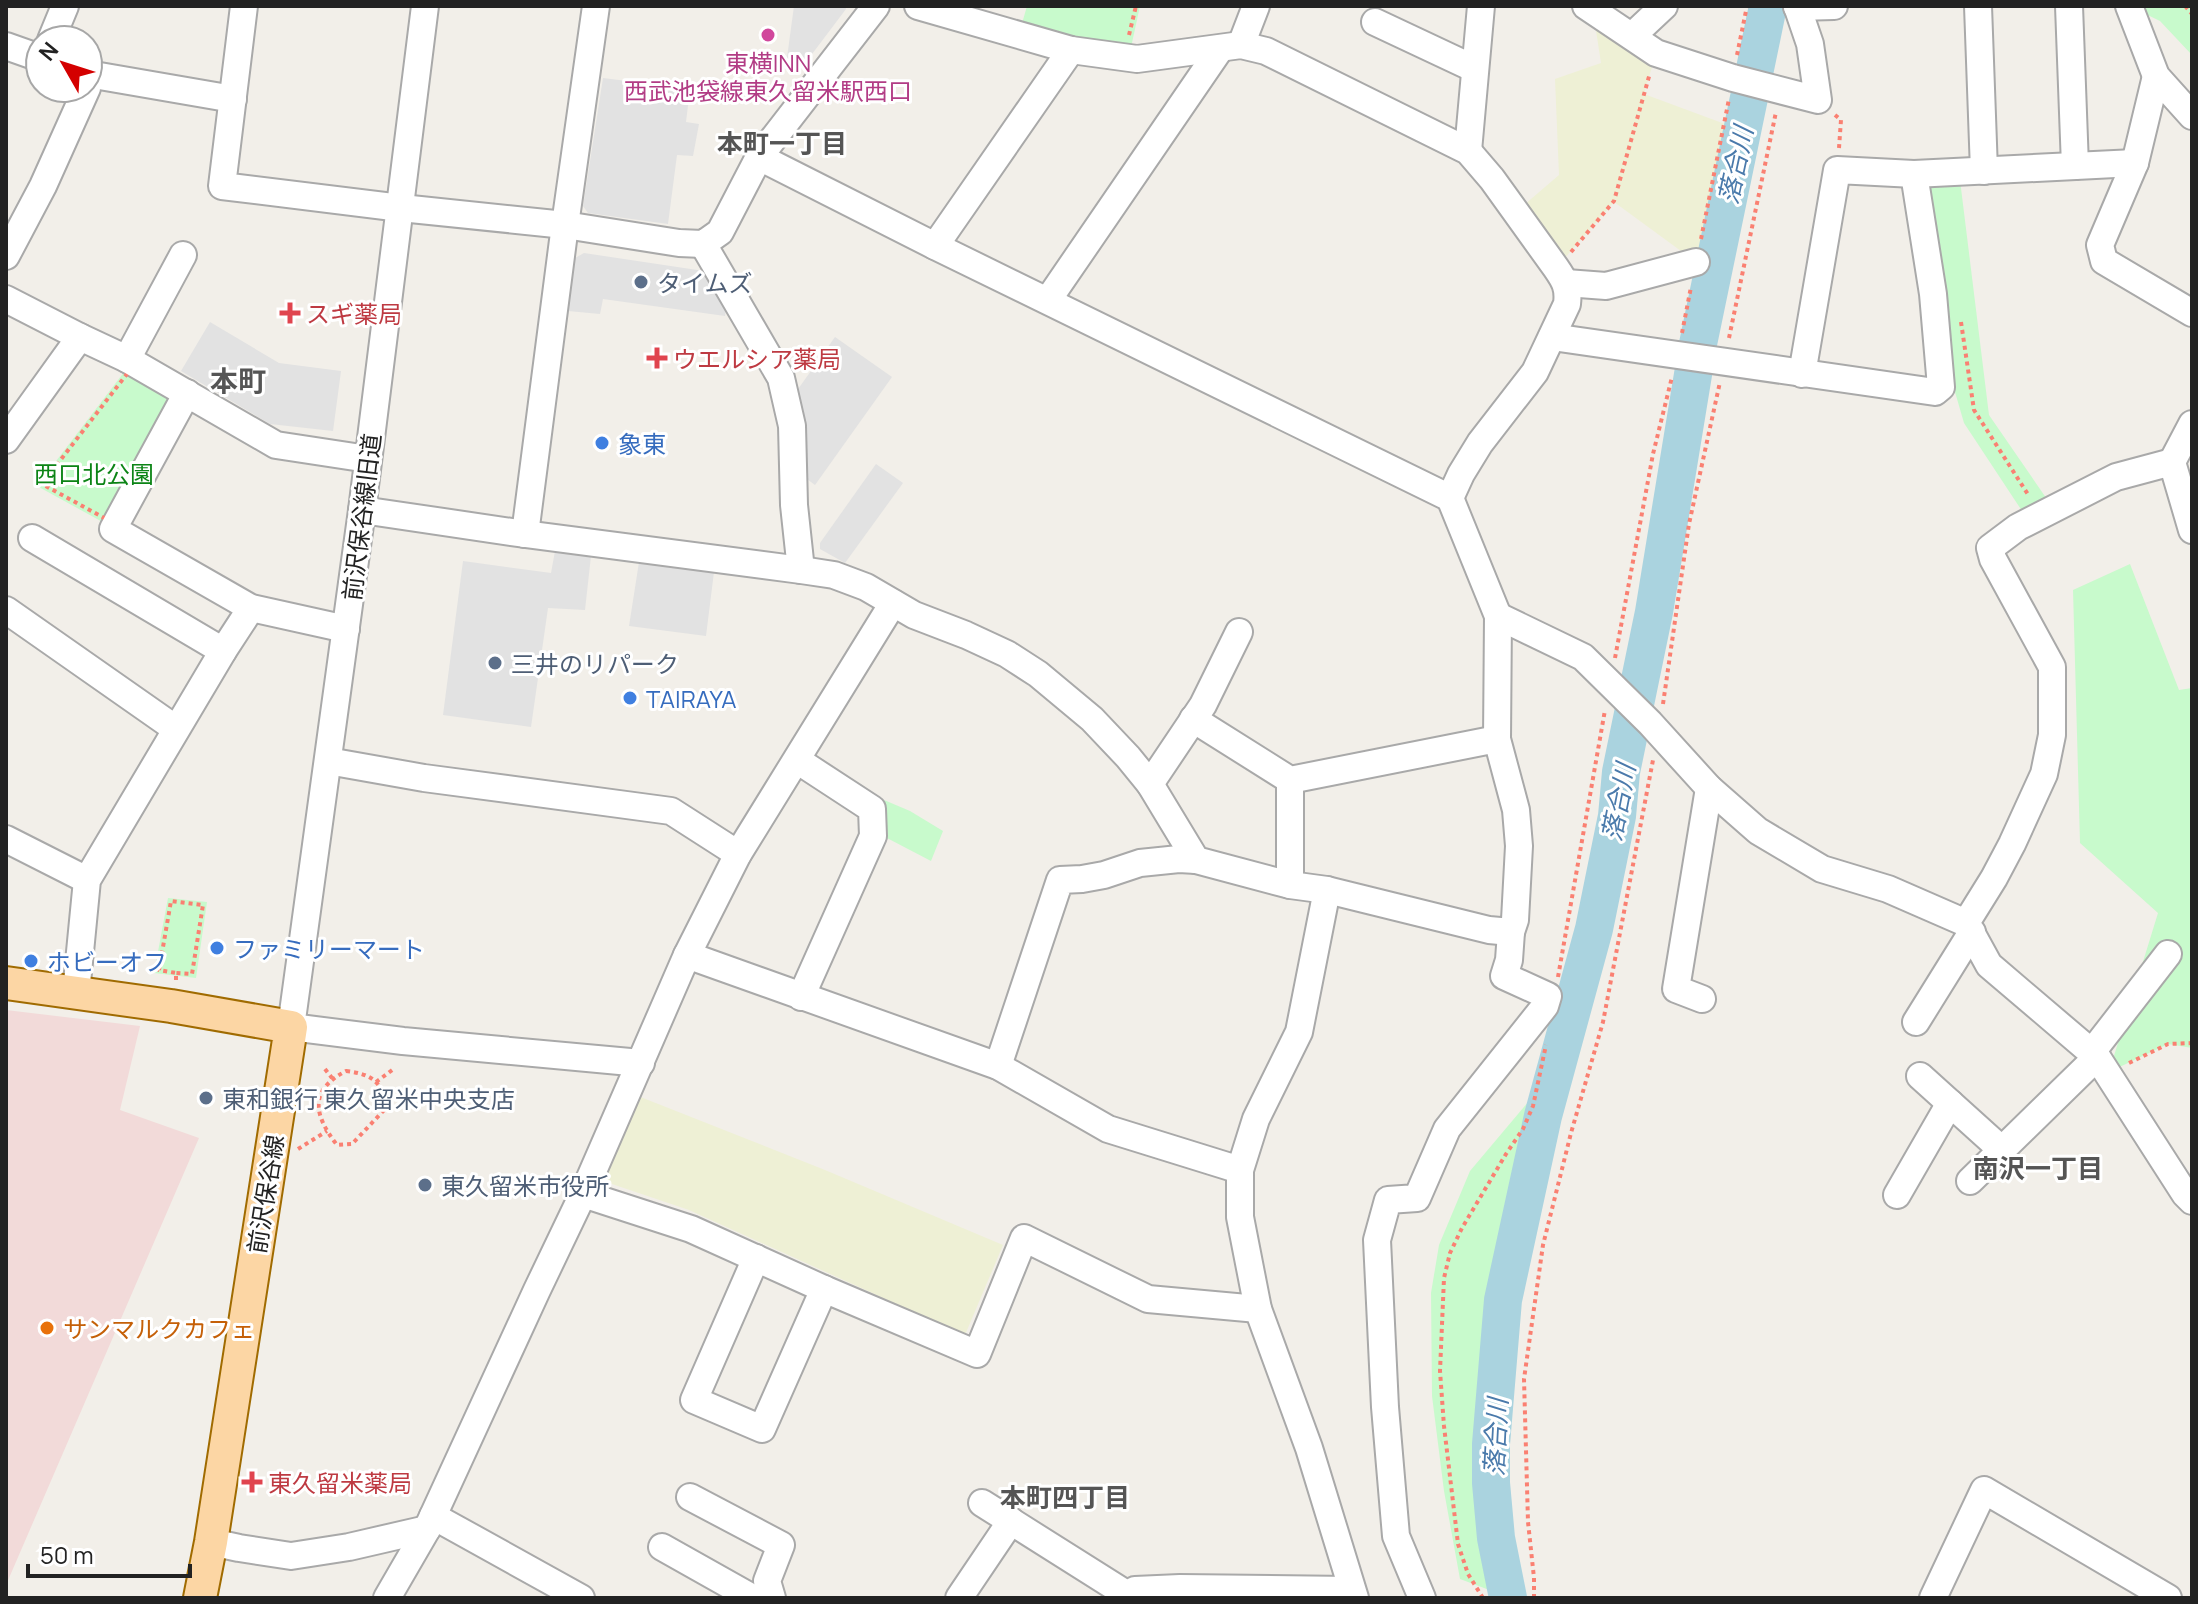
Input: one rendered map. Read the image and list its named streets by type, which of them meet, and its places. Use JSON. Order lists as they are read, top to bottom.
{
  "streets": {
    "main road": ["前沢保谷線"],
    "street": ["前沢保谷線旧道"]
  },
  "crossings": [
    ["前沢保谷線旧道", "前沢保谷線"]
  ],
  "districts": [
    "本町一丁目",
    "本町",
    "南沢一丁目",
    "本町四丁目"
  ],
  "water": ["落合川"],
  "parks": ["西口北公園"],
  "places": {
    "other": [
      "東横INN 西武池袋線東久留米駅西口",
      "タイムズ",
      "象東",
      "三井のリパーク",
      "TAIRAYA",
      "ファミリーマート",
      "ホビーオフ",
      "東和銀行 東久留米中央支店",
      "東久留米市役所",
      "サンマルクカフェ"
    ],
    "health": ["スギ薬局", "ウエルシア薬局", "東久留米薬局"]
  },
  "scale_bar": "50 m",
  "north": "top left"
}
